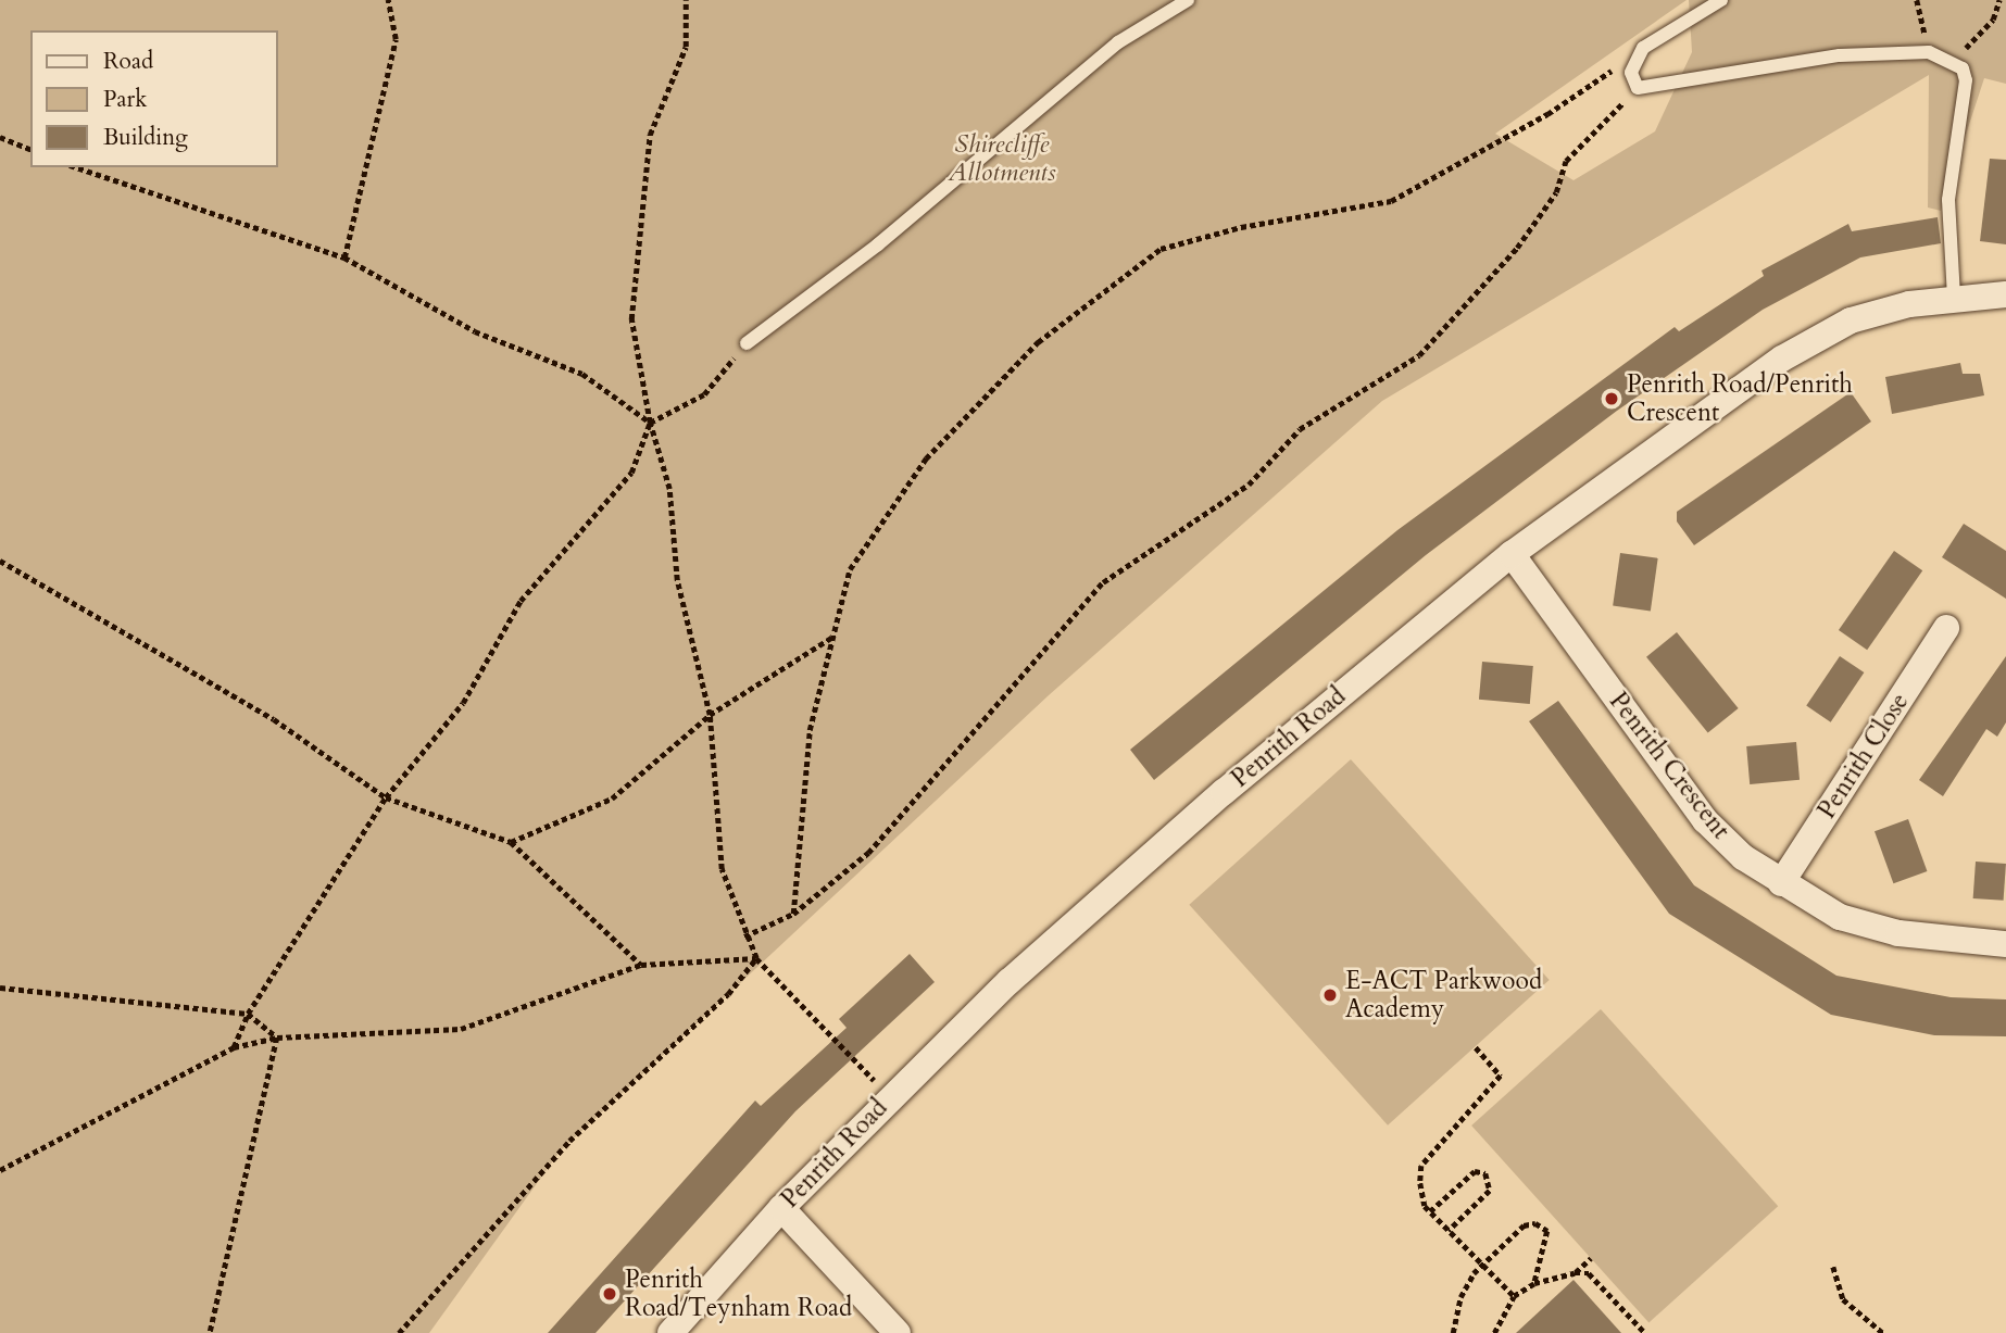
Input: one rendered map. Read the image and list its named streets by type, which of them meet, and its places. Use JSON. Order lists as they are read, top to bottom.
{
  "streets": {
    "street": ["Penrith Road", "Penrith Close", "Penrith Crescent"]
  },
  "crossings": [
    ["Penrith Road", "Penrith Crescent"],
    ["Penrith Close", "Penrith Crescent"]
  ],
  "parks": ["Shirecliffe Allotments"],
  "places": ["Penrith Road/Penrith Crescent", "E-ACT Parkwood Academy", "Penrith Road/Teynham Road"],
  "legend": ["Road", "Park", "Building"]
}
